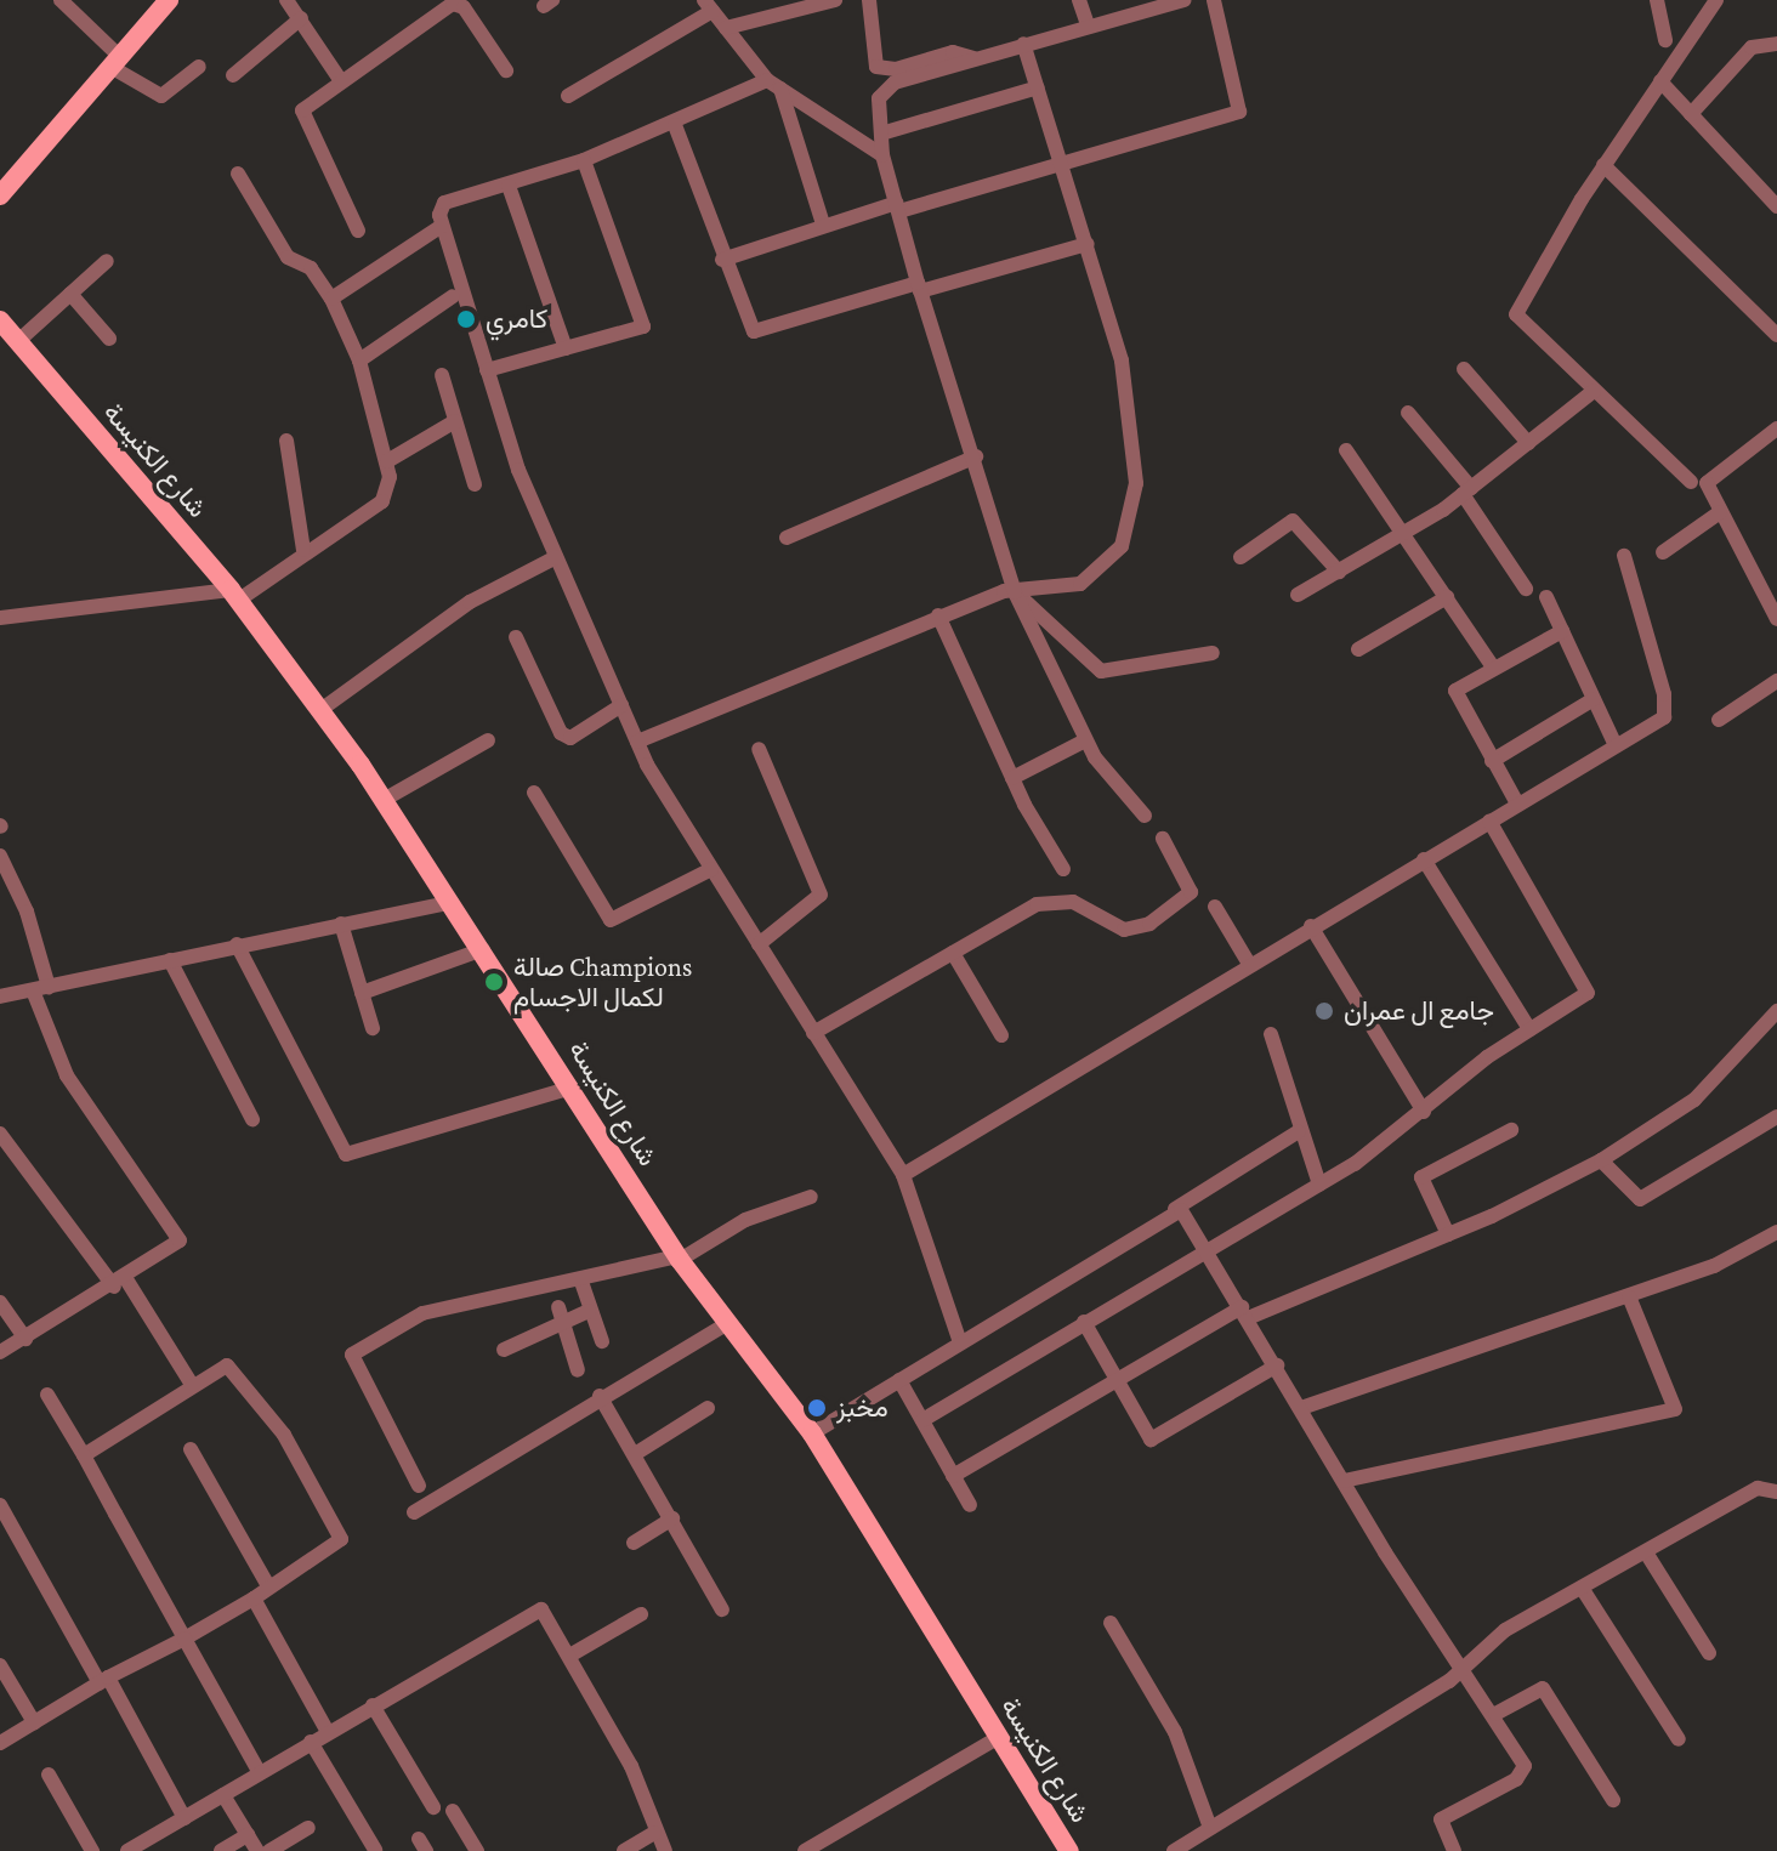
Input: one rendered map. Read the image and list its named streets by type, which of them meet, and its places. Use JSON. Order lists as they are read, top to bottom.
{
  "streets": {
    "main road": ["شارع الكنيسة"]
  },
  "places": [
    "كامري",
    "صالة Champions لكمال الاجسام",
    "جامع ال عمران",
    "مخبز"
  ]
}
